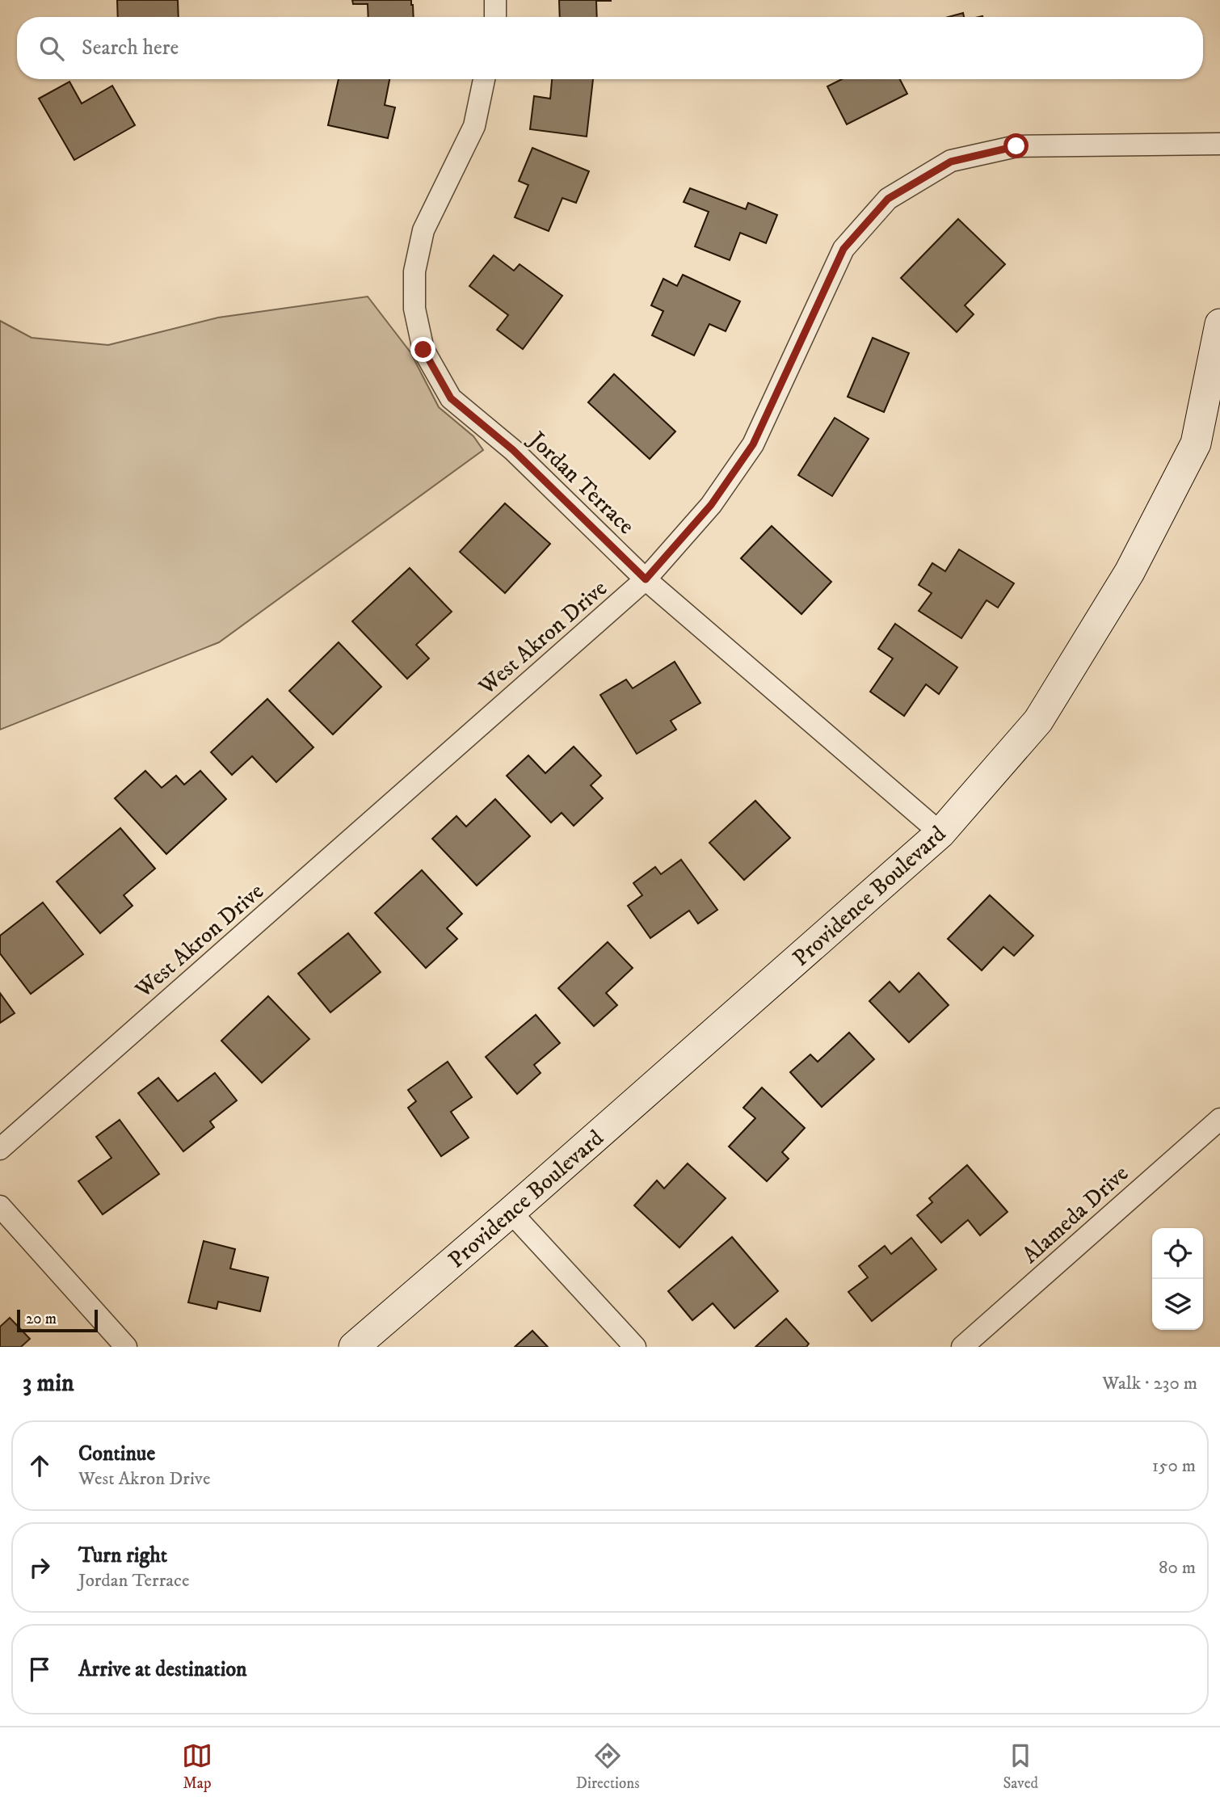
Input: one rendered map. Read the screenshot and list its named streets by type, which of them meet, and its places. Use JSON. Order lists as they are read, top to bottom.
{
  "streets": {
    "main road": ["Providence Boulevard"],
    "street": ["Jordan Terrace", "West Akron Drive", "Alameda Drive"]
  },
  "crossings": [
    ["Jordan Terrace", "West Akron Drive"],
    ["Jordan Terrace", "Providence Boulevard"]
  ],
  "scale_bar": "20 m",
  "page": {
    "search": "Search here",
    "scale": "20 m",
    "heading": ["3 min", "Walk · 230 m"],
    "list": [
      ["Continue", "West Akron Drive", "150 m"],
      ["Turn right", "Jordan Terrace", "80 m"],
      "Arrive at destination"
    ],
    "nav": ["Map", "Directions", "Saved"]
  }
}
